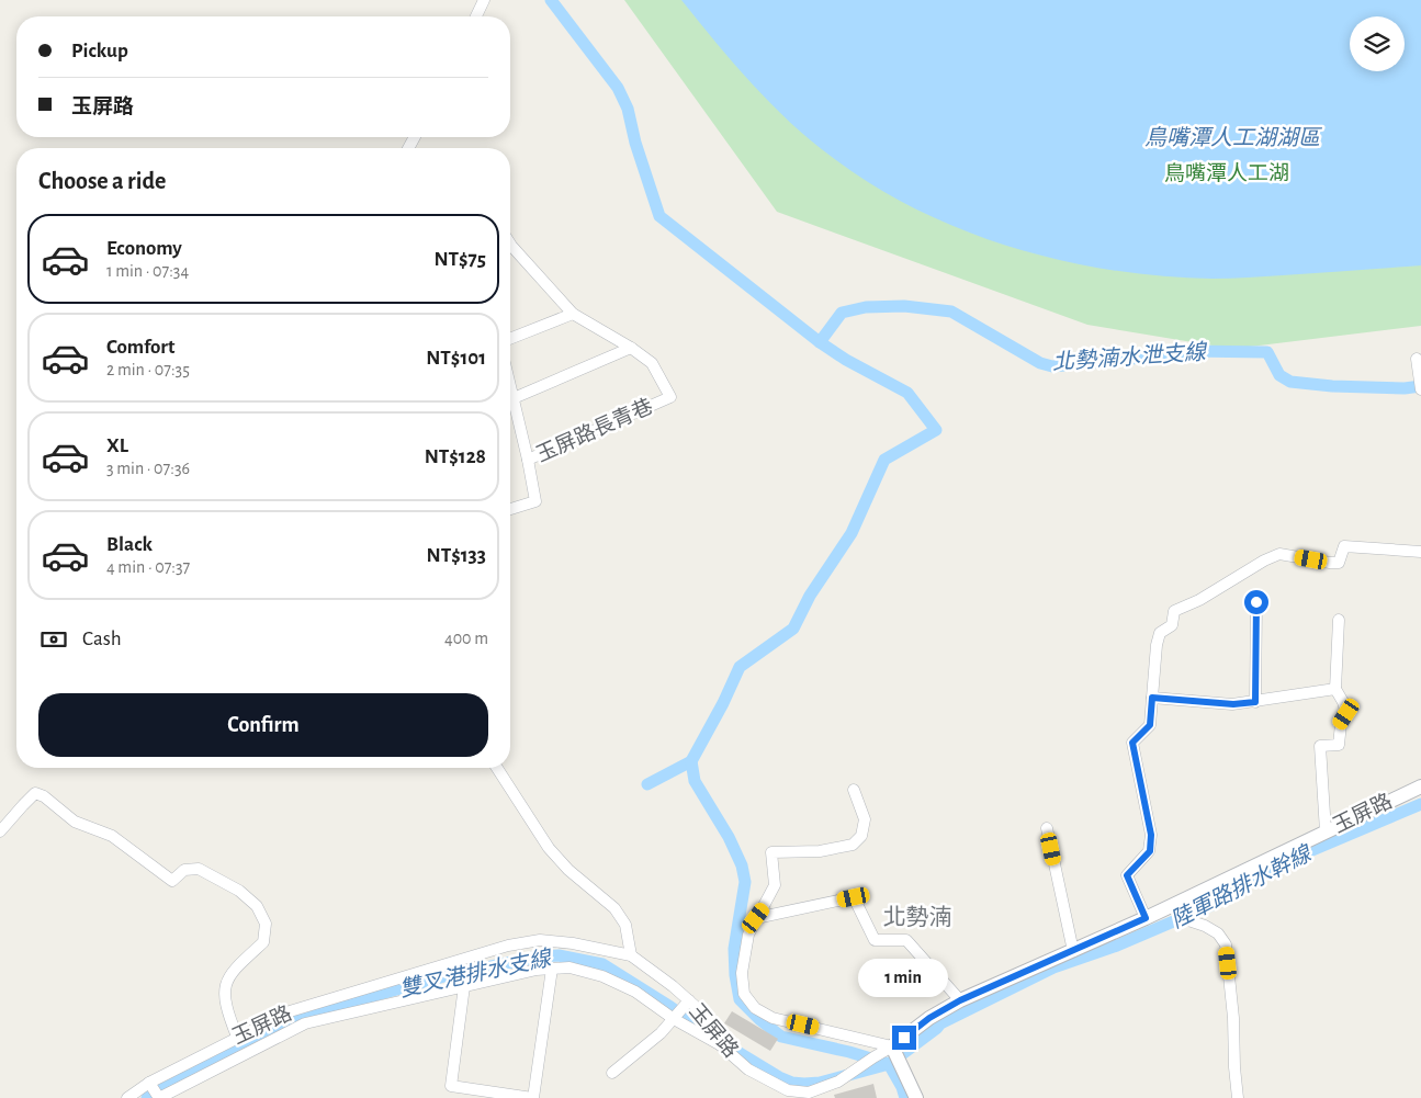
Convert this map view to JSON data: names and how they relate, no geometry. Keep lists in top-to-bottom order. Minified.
{"streets":{"street":["玉屏路長青巷","玉屏路"]},"districts":["北勢湳"],"water":["鳥嘴潭人工湖湖區","北勢湳水泄支線","陸軍路排水幹線","雙叉港排水支線"],"parks":["鳥嘴潭人工湖"],"page":{"banner":["Pickup","玉屏路"],"heading":"Choose a ride","list":[{"name":"Economy","note":"1 min · 07:34","value":"NT$75"},{"name":"Comfort","note":"2 min · 07:35","value":"NT$101"},{"name":"XL","note":"3 min · 07:36","value":"NT$128"},{"name":"Black","note":"4 min · 07:37","value":"NT$133"}],"pay":["Cash","400 m"],"buttons":"Confirm","bubble":"1 min"}}
